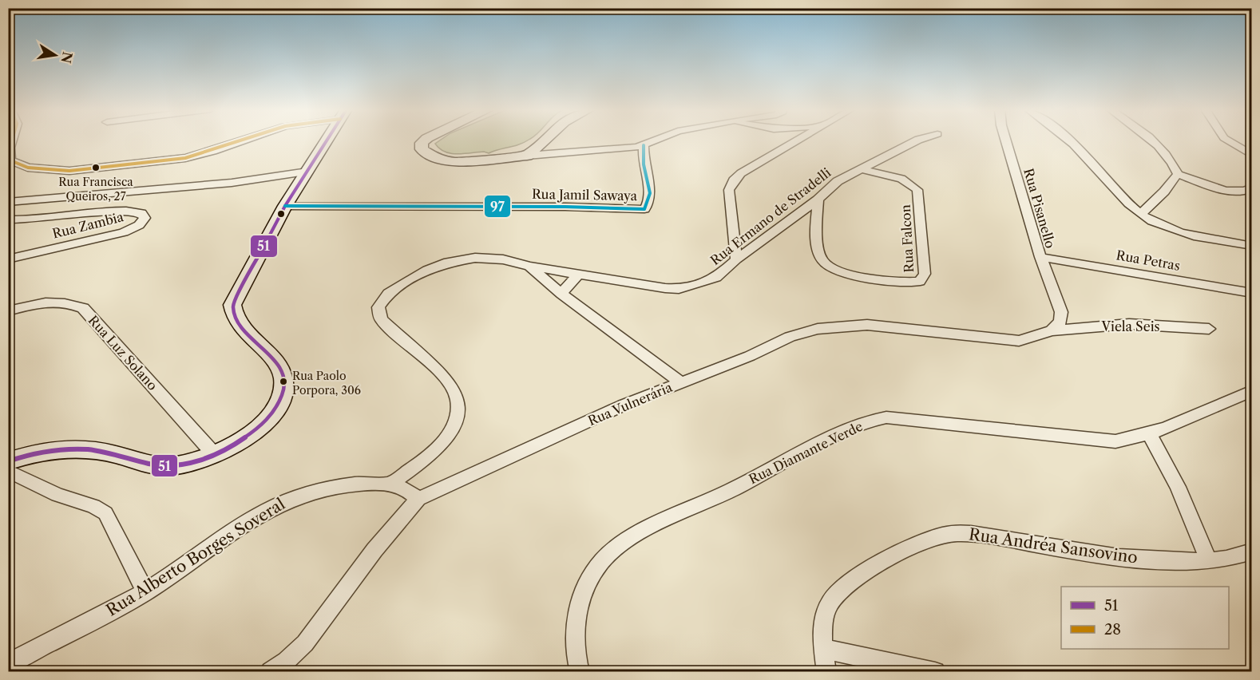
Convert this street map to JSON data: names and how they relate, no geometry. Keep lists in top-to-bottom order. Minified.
{"streets":{"street":["Rua Jamil Sawaya","Rua Pisanello","Rua Ermano de Stradelli","Rua Zambia","Rua Falcon","Rua Petras","Viela Seis","Rua Luz Solano","Rua Vulnerária","Rua Diamante Verde","Rua Andréa Sansovino","Rua Alberto Borges Soveral"]},"crossings":[["Rua Pisanello","Rua Petras"],["Rua Pisanello","Viela Seis"],["Rua Pisanello","Rua Vulnerária"],["Rua Ermano de Stradelli","Rua Falcon"],["Rua Ermano de Stradelli","Rua Alberto Borges Soveral"],["Viela Seis","Rua Vulnerária"]],"places":["Rua Francisca Queiros, 27","Rua Paolo Porpora, 306"],"lines":["transit line 51","transit line 28","transit line 97"],"legend":["51","28"],"north":"right"}
